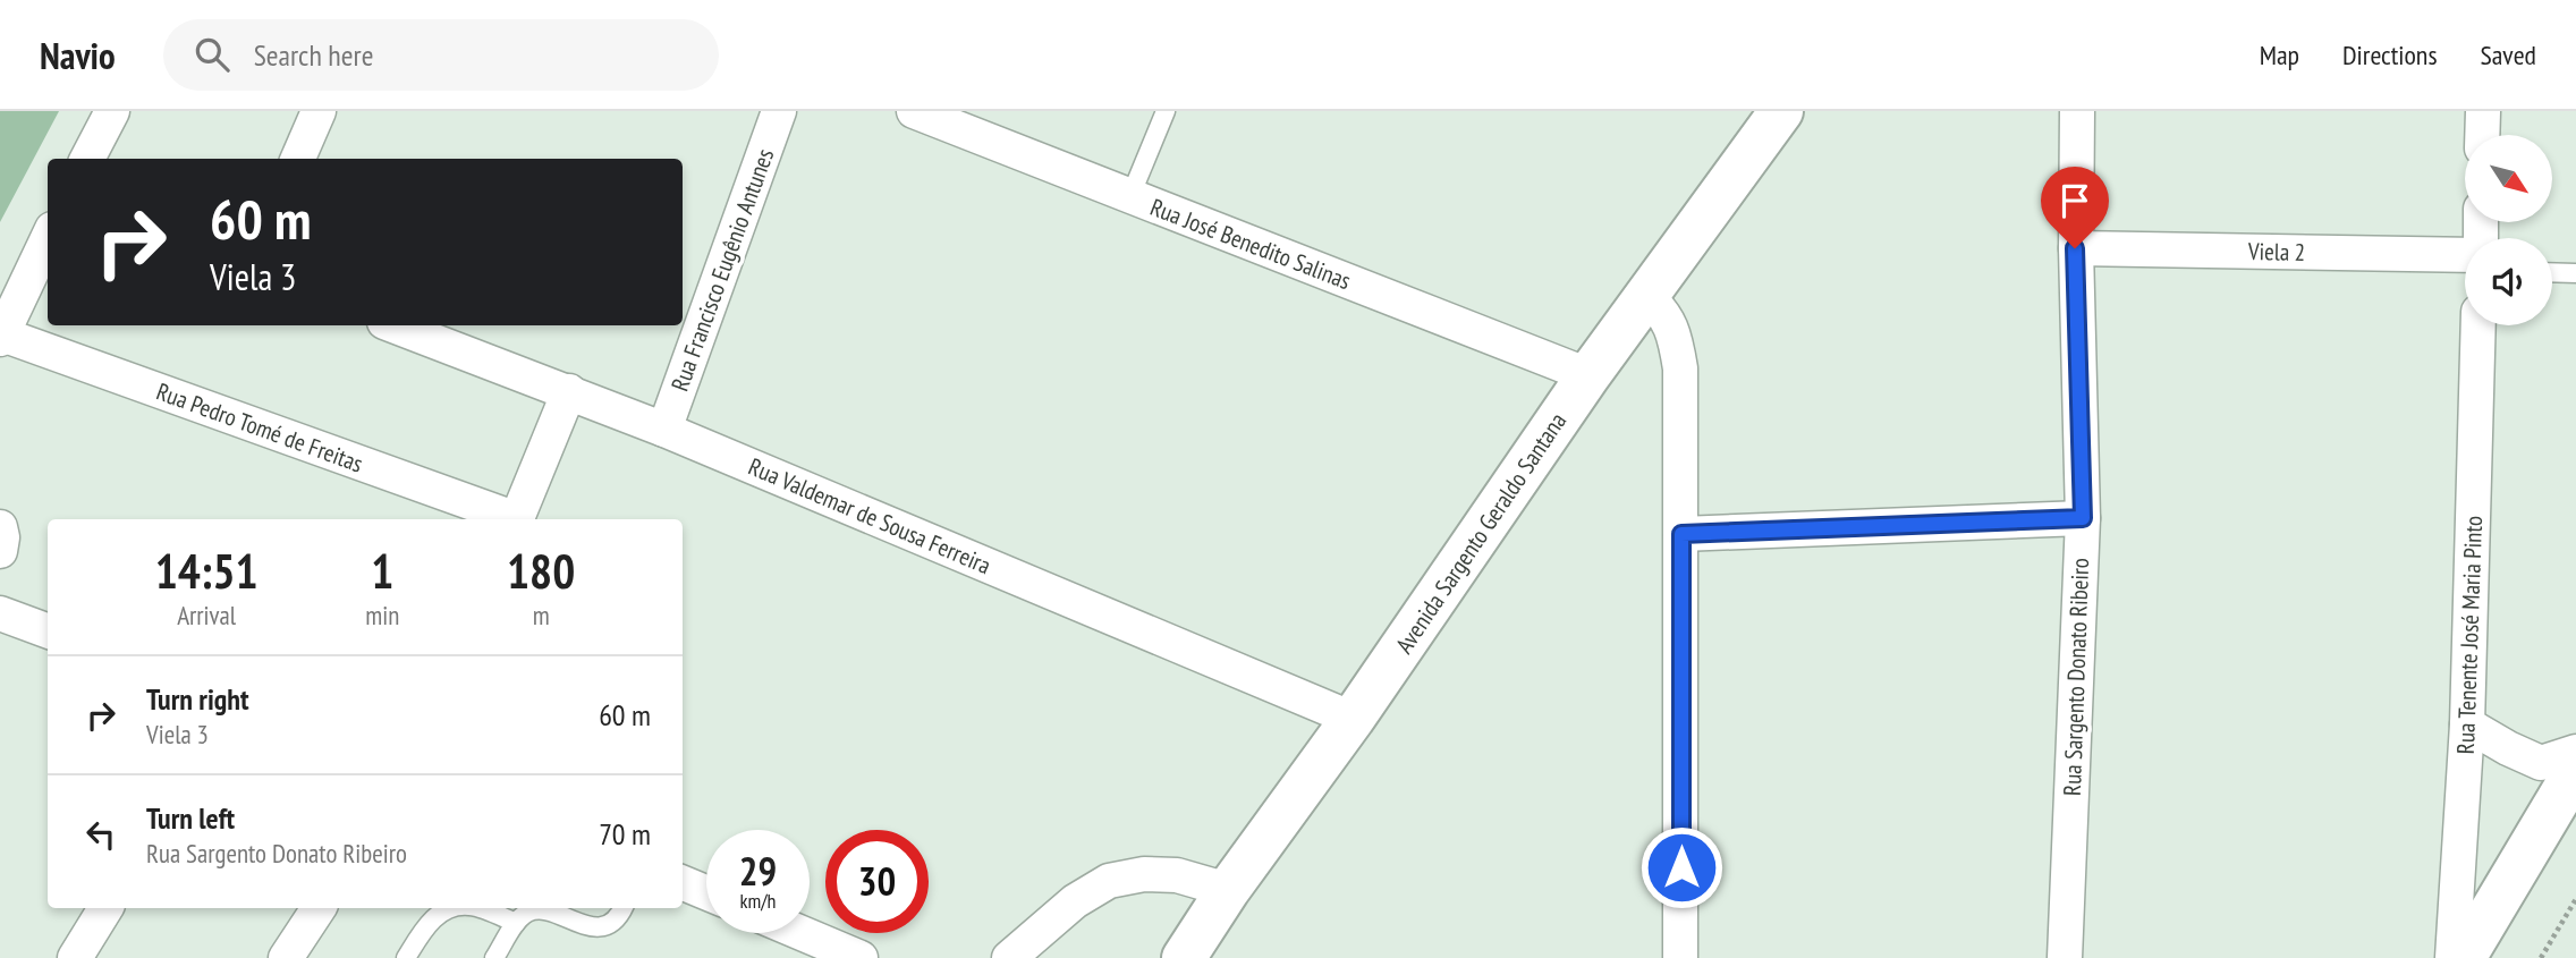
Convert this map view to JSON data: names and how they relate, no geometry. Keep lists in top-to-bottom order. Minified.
{"streets":{"street":["Rua José Benedito Salinas","Viela 2","Rua Francisco Eugênio Antunes","Rua Pedro Tomé de Freitas","Rua Valdemar de Sousa Ferreira","Avenida Sargento Geraldo Santana","Rua Tenente José Maria Pinto","Rua Sargento Donato Ribeiro"]},"crossings":[["Rua José Benedito Salinas","Avenida Sargento Geraldo Santana"],["Viela 2","Rua Sargento Donato Ribeiro"],["Rua Francisco Eugênio Antunes","Rua Valdemar de Sousa Ferreira"],["Rua Valdemar de Sousa Ferreira","Avenida Sargento Geraldo Santana"]],"north":"bottom right","page":{"header":"Navio","search":"Search here","nav":["Map","Directions","Saved"],"turn":["60 m","Viela 3"],"eta":["14:51","Arrival","1","min","180","m"],"list":[{"name":"Turn right","note":"Viela 3","value":"60 m"},{"name":"Turn left","note":"Rua Sargento Donato Ribeiro","value":"70 m"}],"speed":"29 km/h","limit":"30"}}
